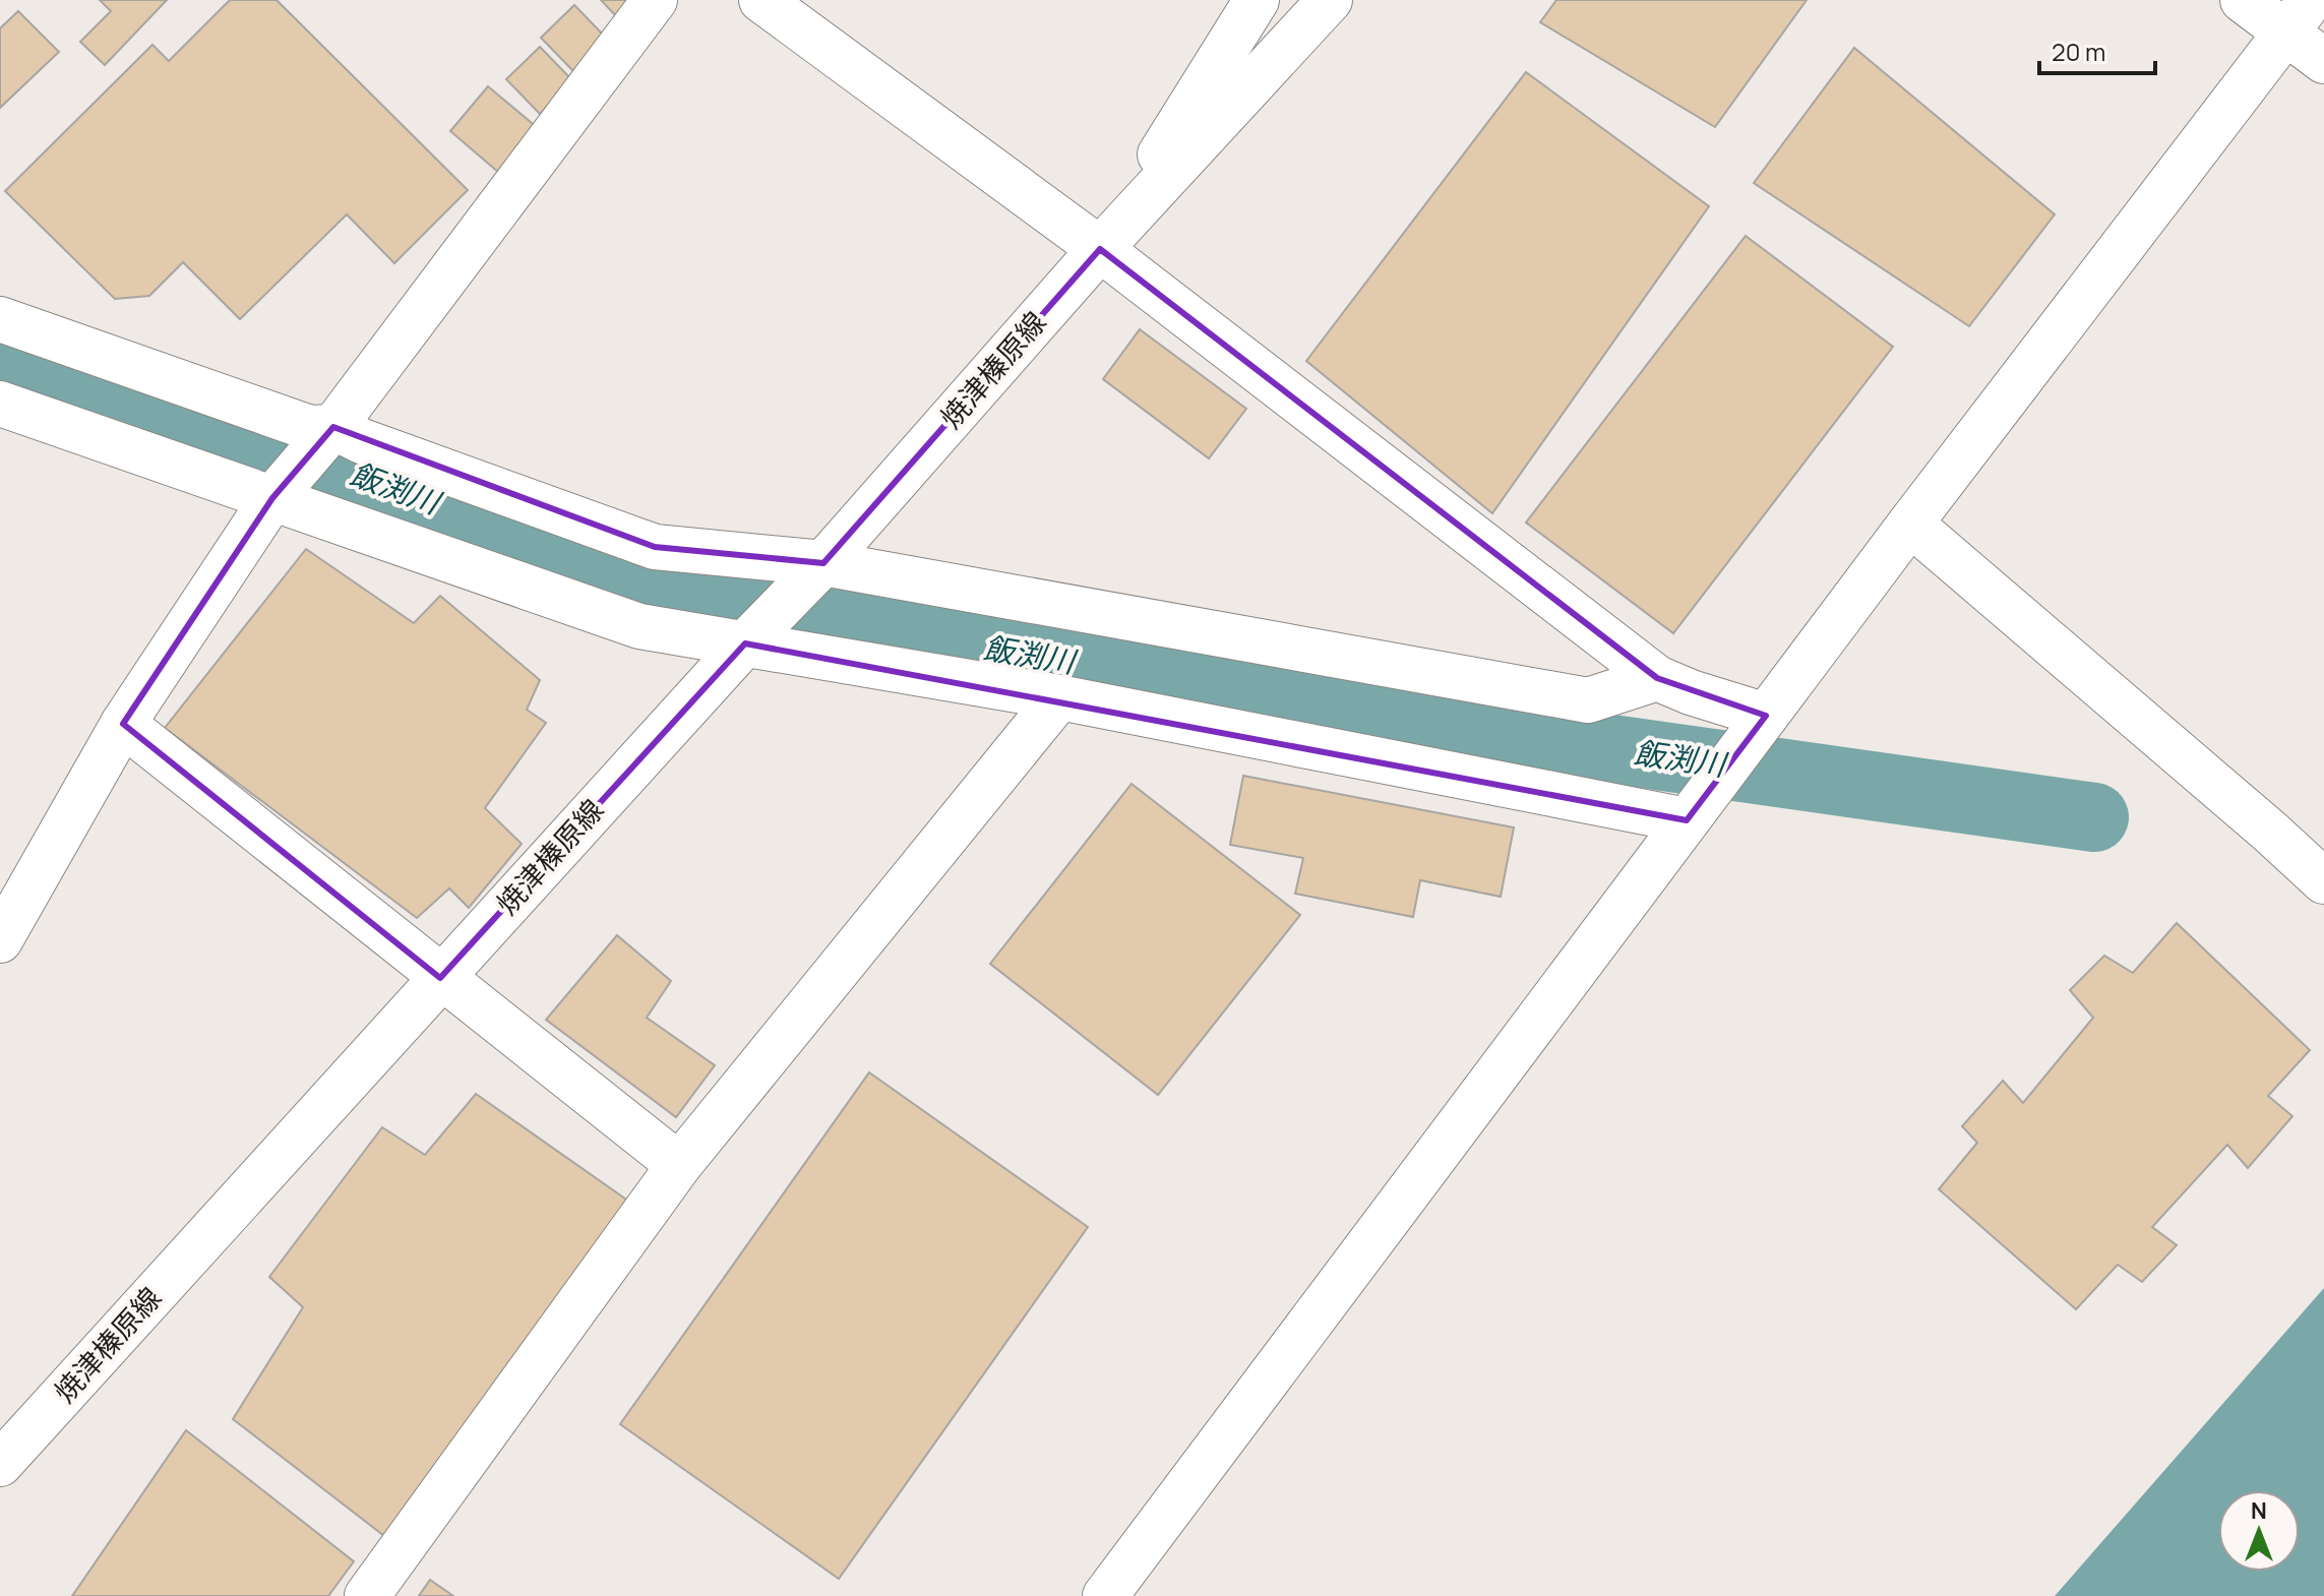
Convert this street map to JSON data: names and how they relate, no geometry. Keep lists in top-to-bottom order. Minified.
{"streets":{"street":["焼津榛原線"]},"water":["飯渕川"],"scale_bar":"20 m","north":"top"}
